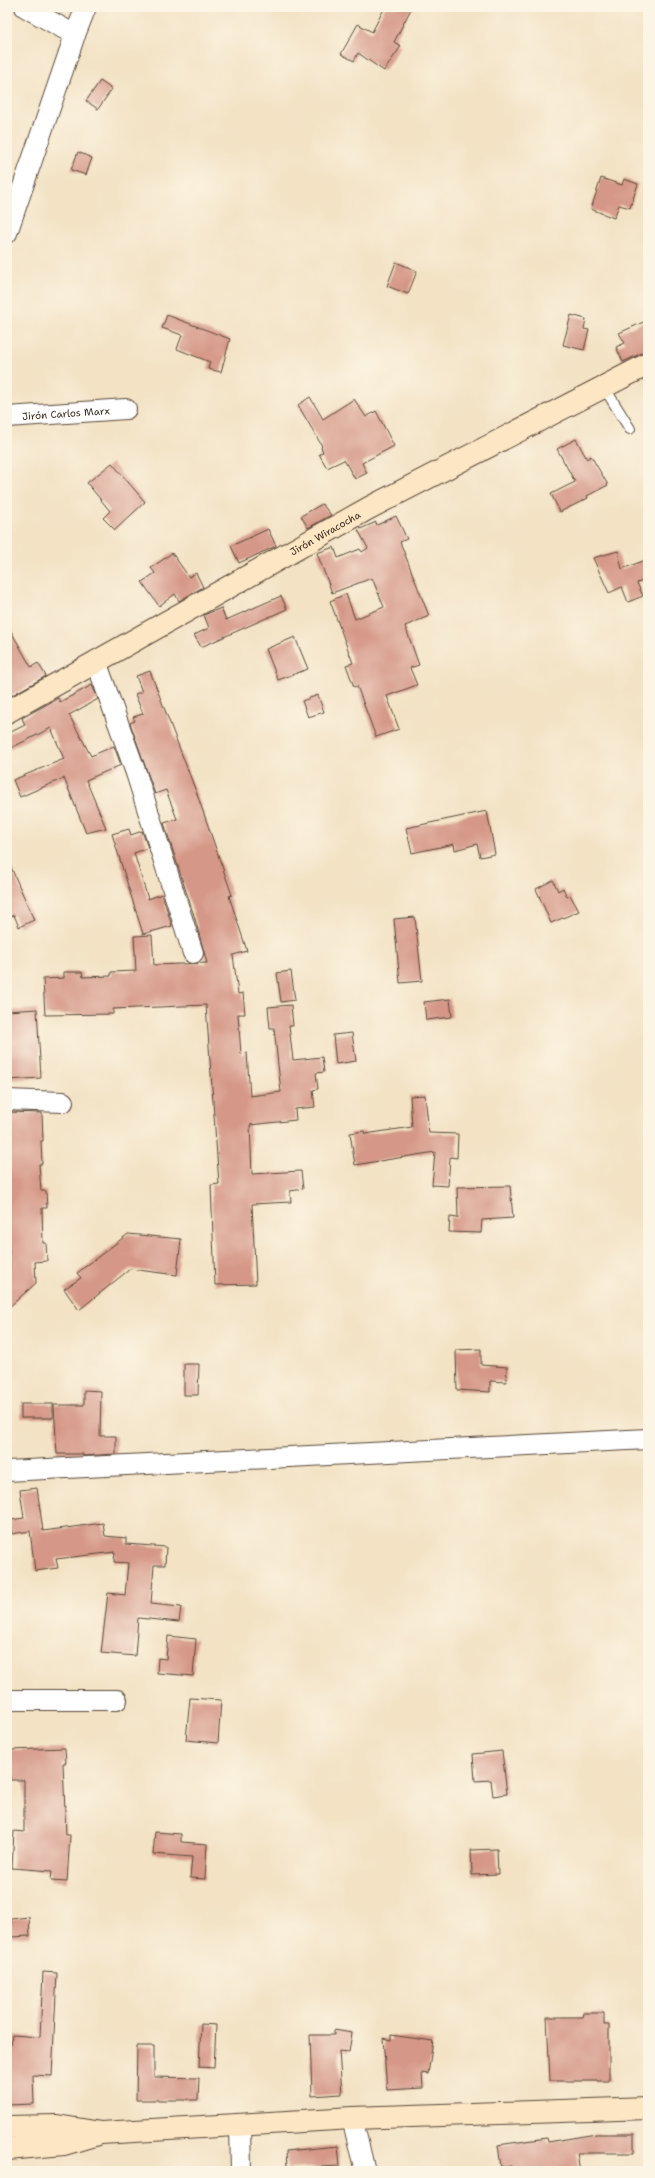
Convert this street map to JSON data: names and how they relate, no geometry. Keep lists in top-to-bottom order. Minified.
{"streets":{"street":["Jirón Carlos Marx","Jirón Wiracocha"]}}
